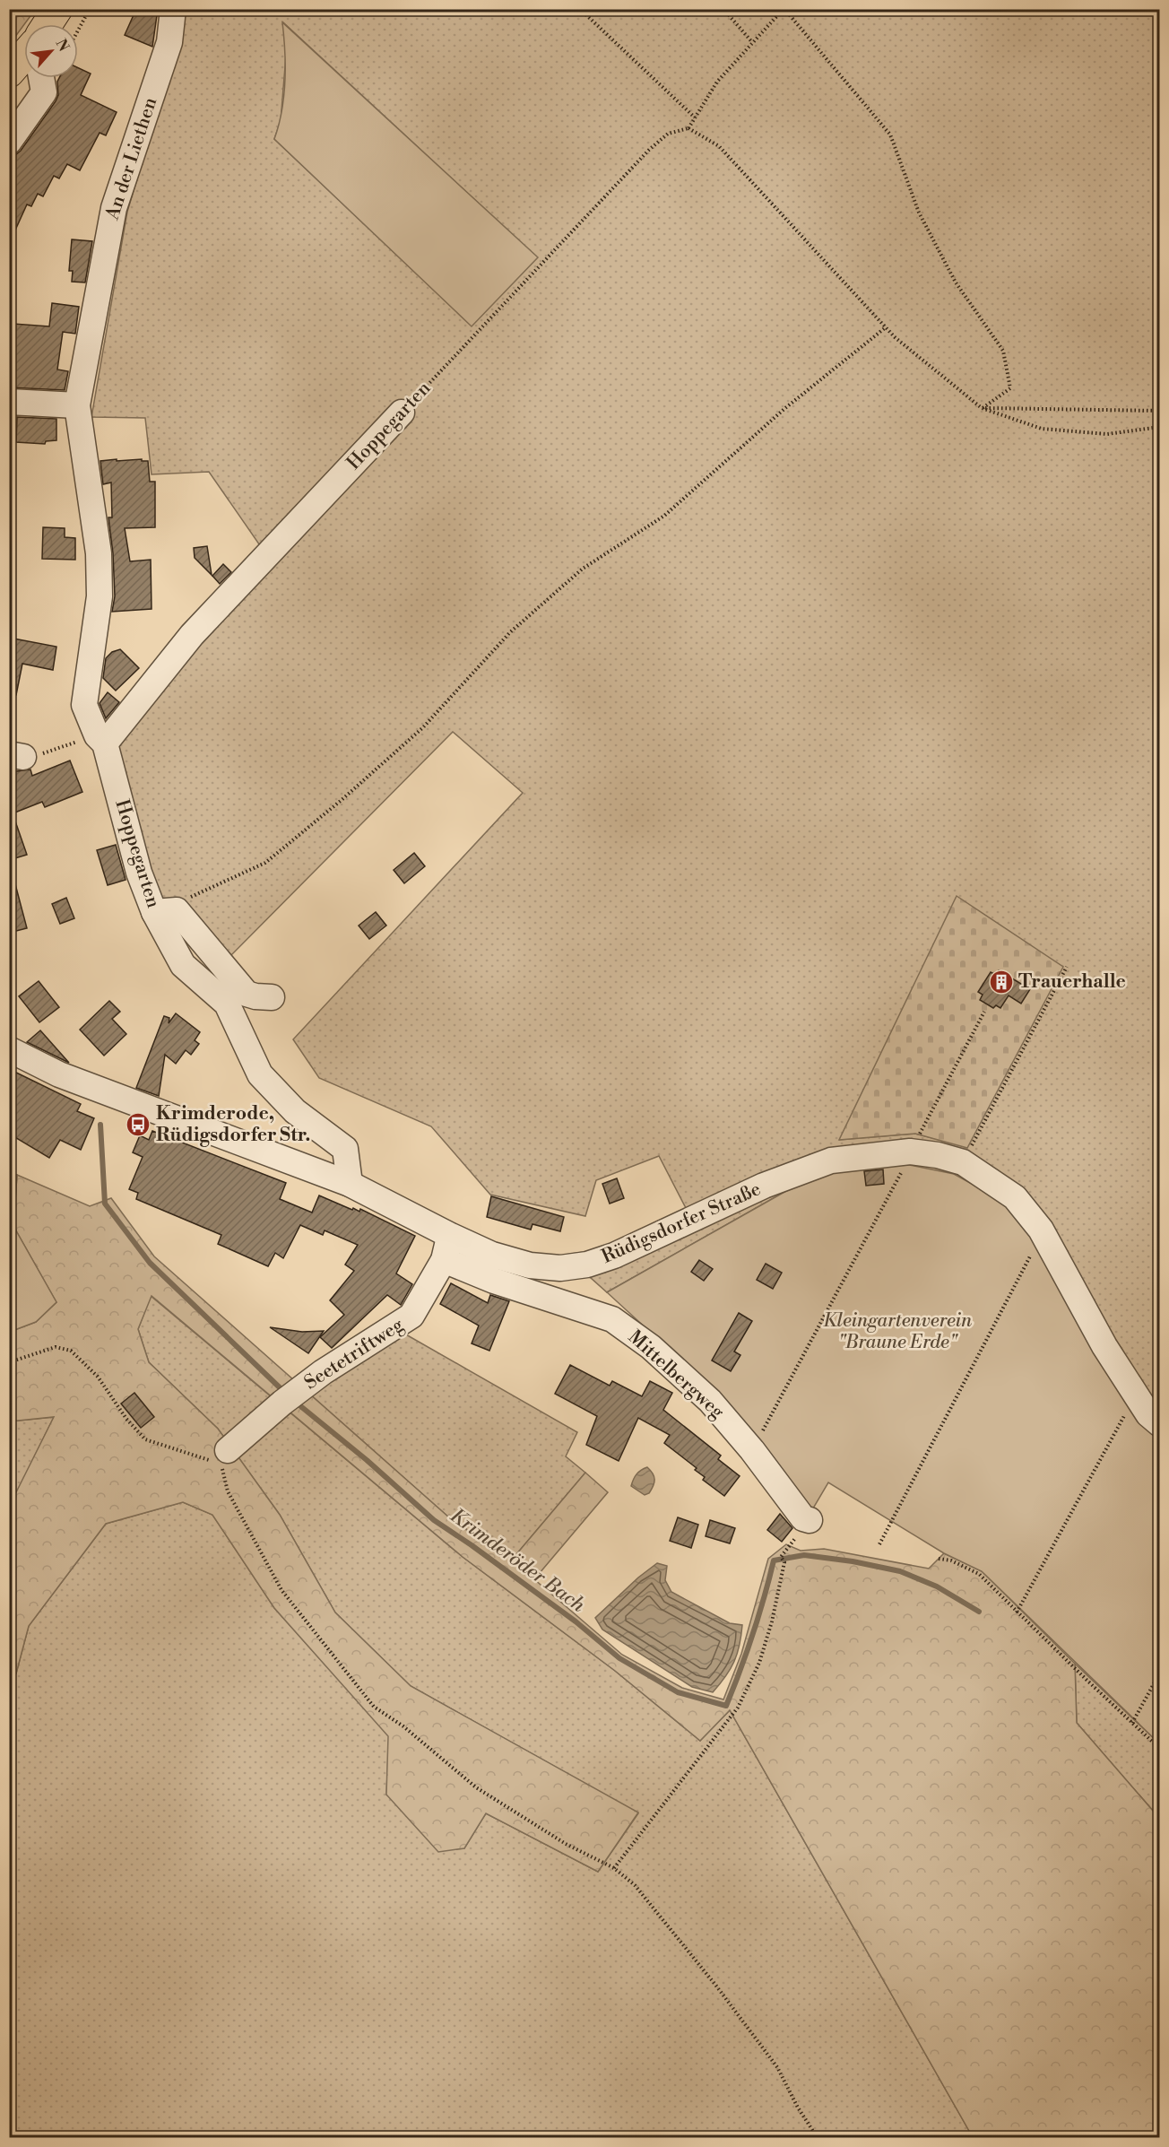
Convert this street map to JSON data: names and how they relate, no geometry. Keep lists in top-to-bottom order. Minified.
{"streets":{"street":["An der Liethen","Hoppegarten","Rüdigsdorfer Straße","Seetetriftweg","Mittelbergweg"]},"crossings":[["An der Liethen","Hoppegarten"],["Hoppegarten","Rüdigsdorfer Straße"],["Rüdigsdorfer Straße","Seetetriftweg"],["Seetetriftweg","Mittelbergweg"]],"water":["Krimderöder Bach"],"parks":["Kleingartenverein \"Braune Erde\""],"places":{"building":["Trauerhalle"],"bus stop":["Krimderode, Rüdigsdorfer Str."]},"north":"top right"}
